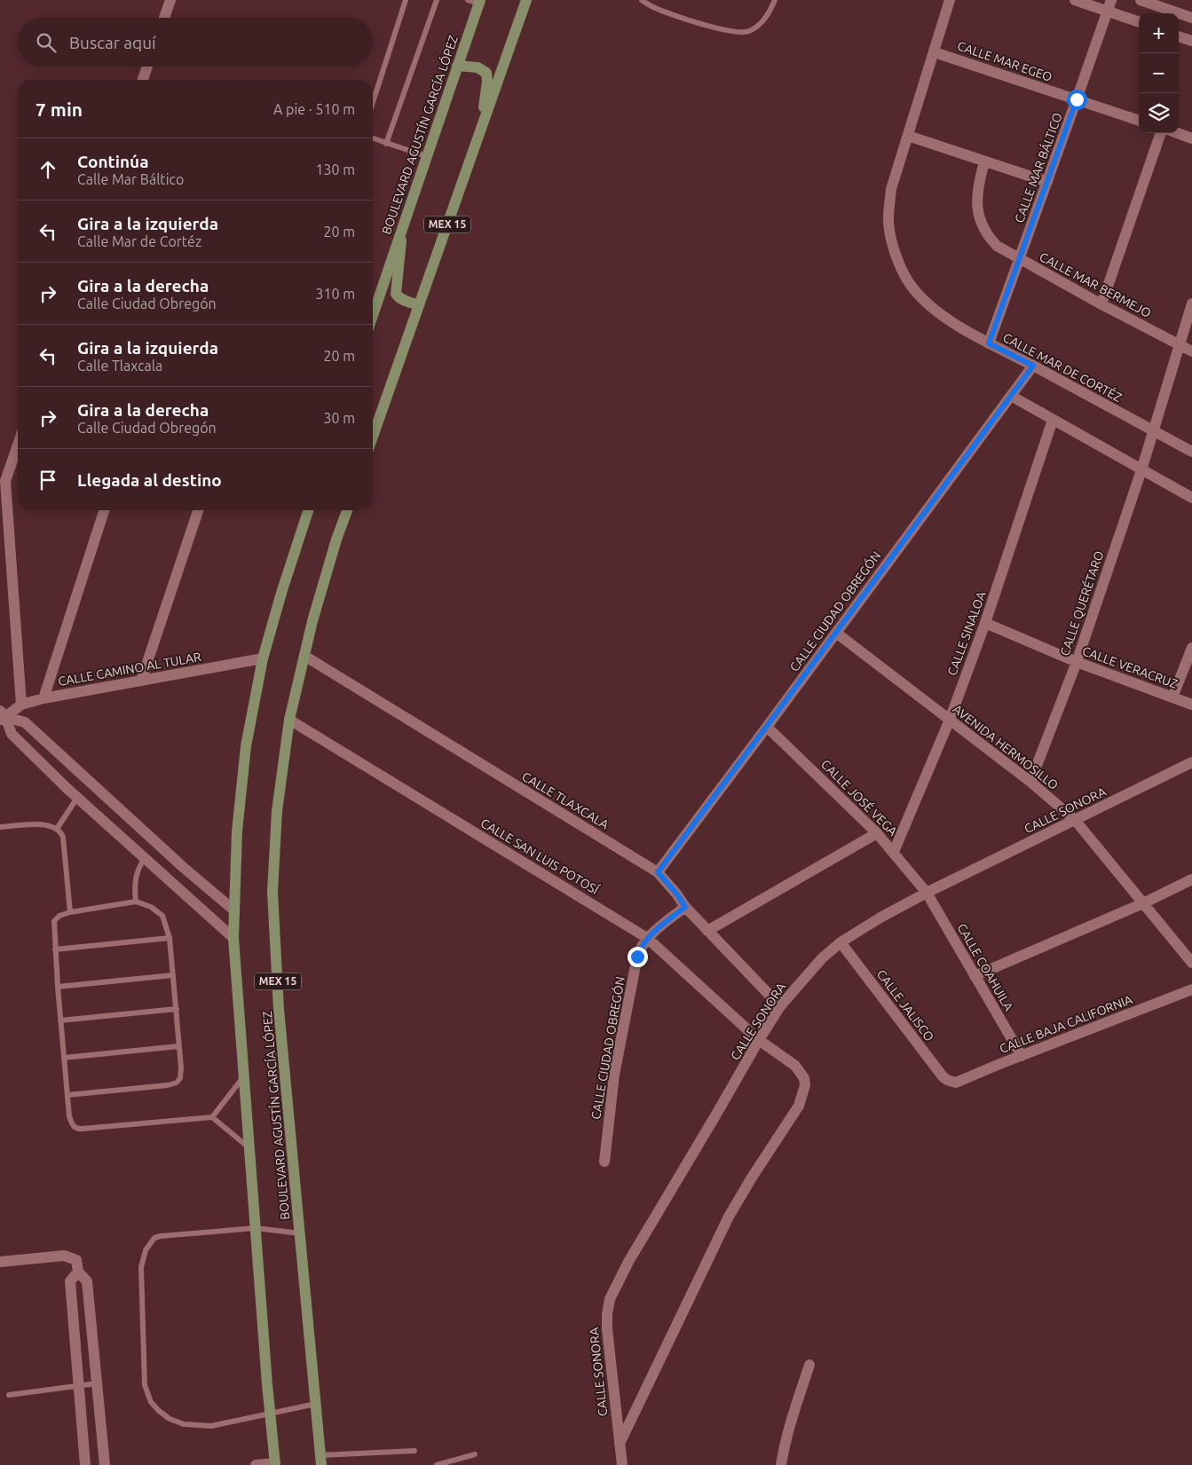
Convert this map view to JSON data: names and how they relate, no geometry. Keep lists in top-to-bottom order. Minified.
{"streets":{"main road":["BOULEVARD AGUSTÍN GARCÍA LÓPEZ","MEX 15"],"street":["CALLE MAR EGEO","CALLE MAR BÁLTICO","CALLE MAR BERMEJO","CALLE MAR DE CORTÉZ","CALLE QUERÉTARO","CALLE CIUDAD OBREGÓN","CALLE SINALOA","CALLE VERACRUZ","CALLE CAMINO AL TULAR","AVENIDA HERMOSILLO","CALLE JOSÉ VEGA","CALLE TLAXCALA","CALLE SONORA","CALLE SAN LUIS POTOSÍ","CALLE COAHUILA","CALLE JALISCO","CALLE BAJA CALIFORNIA"]},"crossings":[["CALLE MAR EGEO","CALLE MAR BÁLTICO"],["CALLE MAR EGEO","CALLE MAR DE CORTÉZ"],["BOULEVARD AGUSTÍN GARCÍA LÓPEZ","CALLE TLAXCALA"],["BOULEVARD AGUSTÍN GARCÍA LÓPEZ","CALLE SAN LUIS POTOSÍ"],["CALLE MAR BÁLTICO","CALLE MAR BERMEJO"],["CALLE MAR BÁLTICO","CALLE MAR DE CORTÉZ"],["MEX 15","CALLE CAMINO AL TULAR"],["CALLE MAR BERMEJO","CALLE QUERÉTARO"],["CALLE MAR DE CORTÉZ","CALLE QUERÉTARO"],["CALLE MAR DE CORTÉZ","CALLE CIUDAD OBREGÓN"],["CALLE QUERÉTARO","CALLE VERACRUZ"],["CALLE QUERÉTARO","AVENIDA HERMOSILLO"],["CALLE CIUDAD OBREGÓN","AVENIDA HERMOSILLO"],["CALLE CIUDAD OBREGÓN","CALLE JOSÉ VEGA"],["CALLE CIUDAD OBREGÓN","CALLE TLAXCALA"],["CALLE CIUDAD OBREGÓN","CALLE SAN LUIS POTOSÍ"],["CALLE SINALOA","CALLE VERACRUZ"],["CALLE SINALOA","AVENIDA HERMOSILLO"],["CALLE SINALOA","CALLE JOSÉ VEGA"],["AVENIDA HERMOSILLO","CALLE SONORA"],["CALLE JOSÉ VEGA","CALLE SONORA"],["CALLE JOSÉ VEGA","CALLE COAHUILA"],["CALLE TLAXCALA","CALLE SONORA"],["CALLE SONORA","CALLE SAN LUIS POTOSÍ"],["CALLE SONORA","CALLE COAHUILA"],["CALLE SONORA","CALLE JALISCO"],["CALLE COAHUILA","CALLE BAJA CALIFORNIA"],["CALLE JALISCO","CALLE BAJA CALIFORNIA"]],"page":{"map_buttons":["+","−"],"search":"Buscar aquí","heading":["7 min","A pie · 510 m"],"list":[["Continúa","Calle Mar Báltico","130 m"],["Gira a la izquierda","Calle Mar de Cortéz","20 m"],["Gira a la derecha","Calle Ciudad Obregón","310 m"],["Gira a la izquierda","Calle Tlaxcala","20 m"],["Gira a la derecha","Calle Ciudad Obregón","30 m"],"Llegada al destino"]}}
